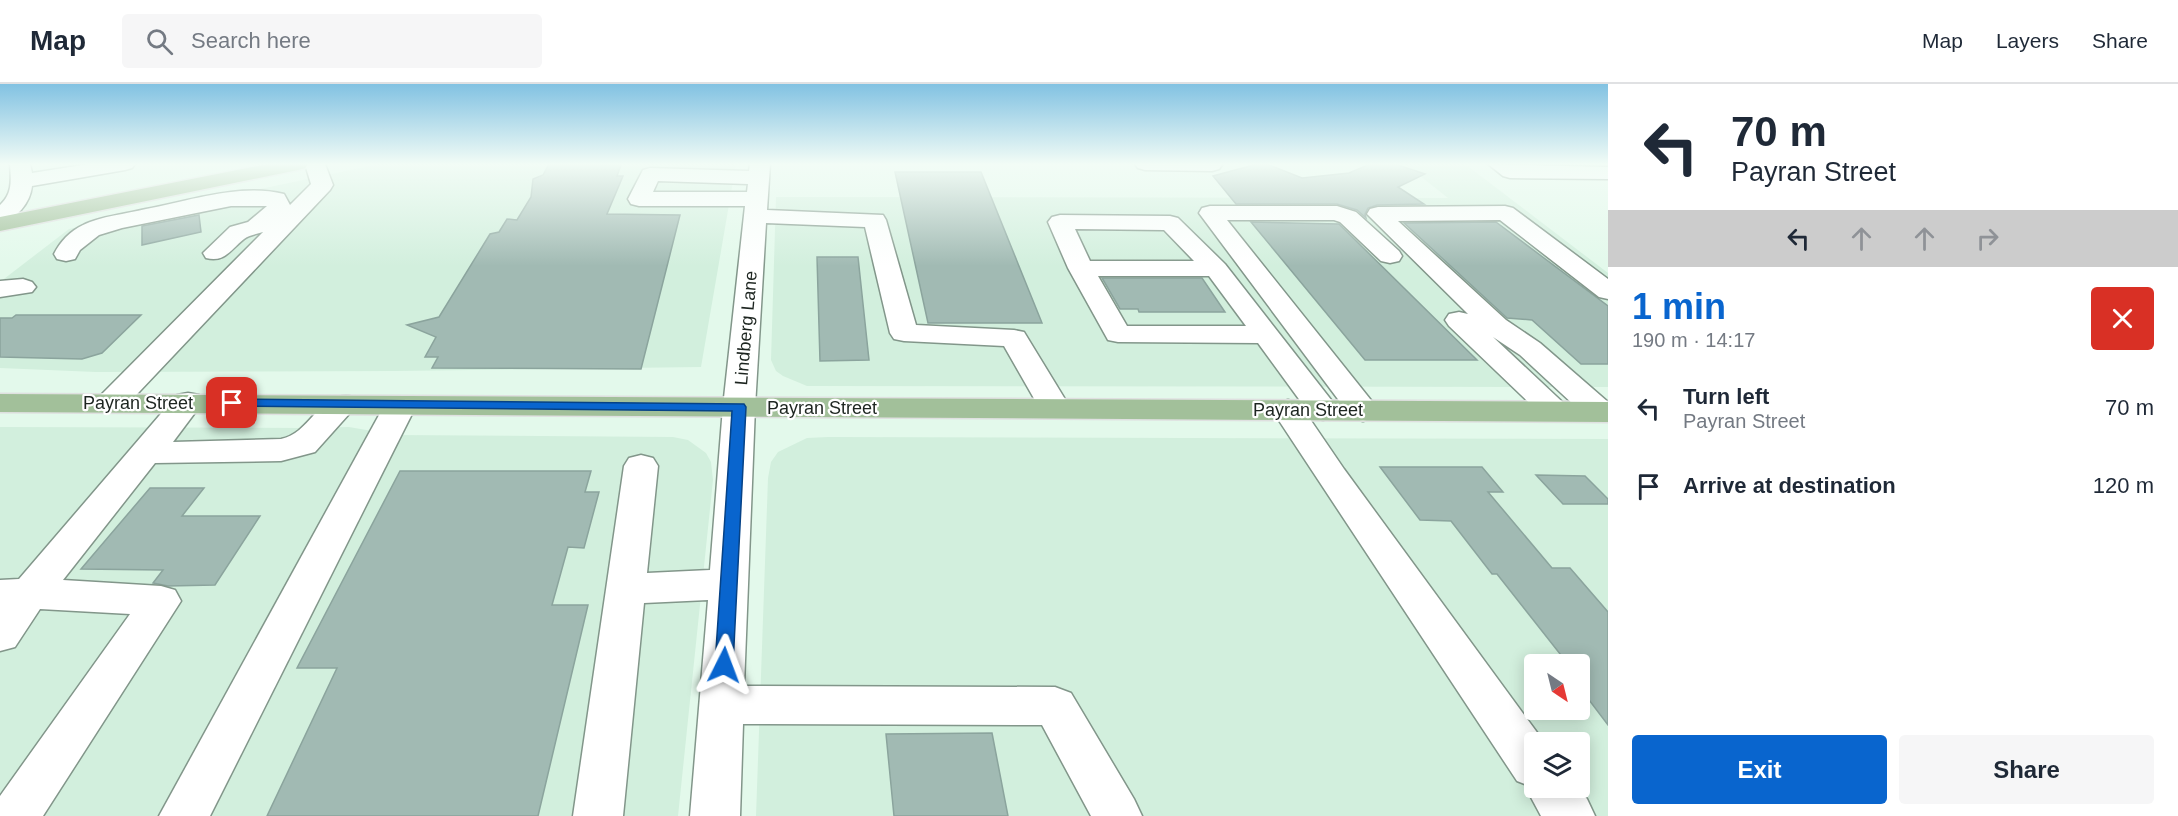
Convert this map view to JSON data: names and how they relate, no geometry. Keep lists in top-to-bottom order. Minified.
{"streets":{"main road":["Payran Street"],"street":["Lindberg Lane"]},"crossings":[["Lindberg Lane","Payran Street"]],"north":"bottom right","page":{"header":"Map","search":"Search here","nav":["Map","Layers","Share"],"turn":["70 m","Payran Street"],"heading":["1 min","190 m · 14:17"],"list":[{"name":"Turn left","note":"Payran Street","value":"70 m"},{"name":"Arrive at destination","value":"120 m"}],"buttons":["Exit","Share"]}}
